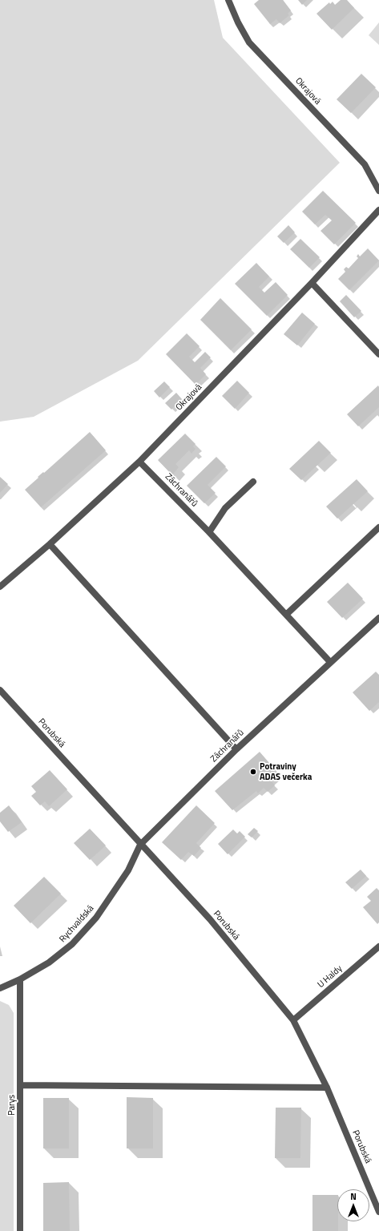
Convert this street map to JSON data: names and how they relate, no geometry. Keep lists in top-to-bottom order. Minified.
{"streets":{"street":["Okrajová","Záchranářů","Porubská","Rychvaldská","U Haldy","Parys"]},"crossings":[["Okrajová","Záchranářů"],["Záchranářů","Porubská"],["Záchranářů","Rychvaldská"],["Porubská","Rychvaldská"],["Porubská","U Haldy"],["Rychvaldská","Parys"]],"places":["Potraviny ADAS večerka"],"north":"top"}
